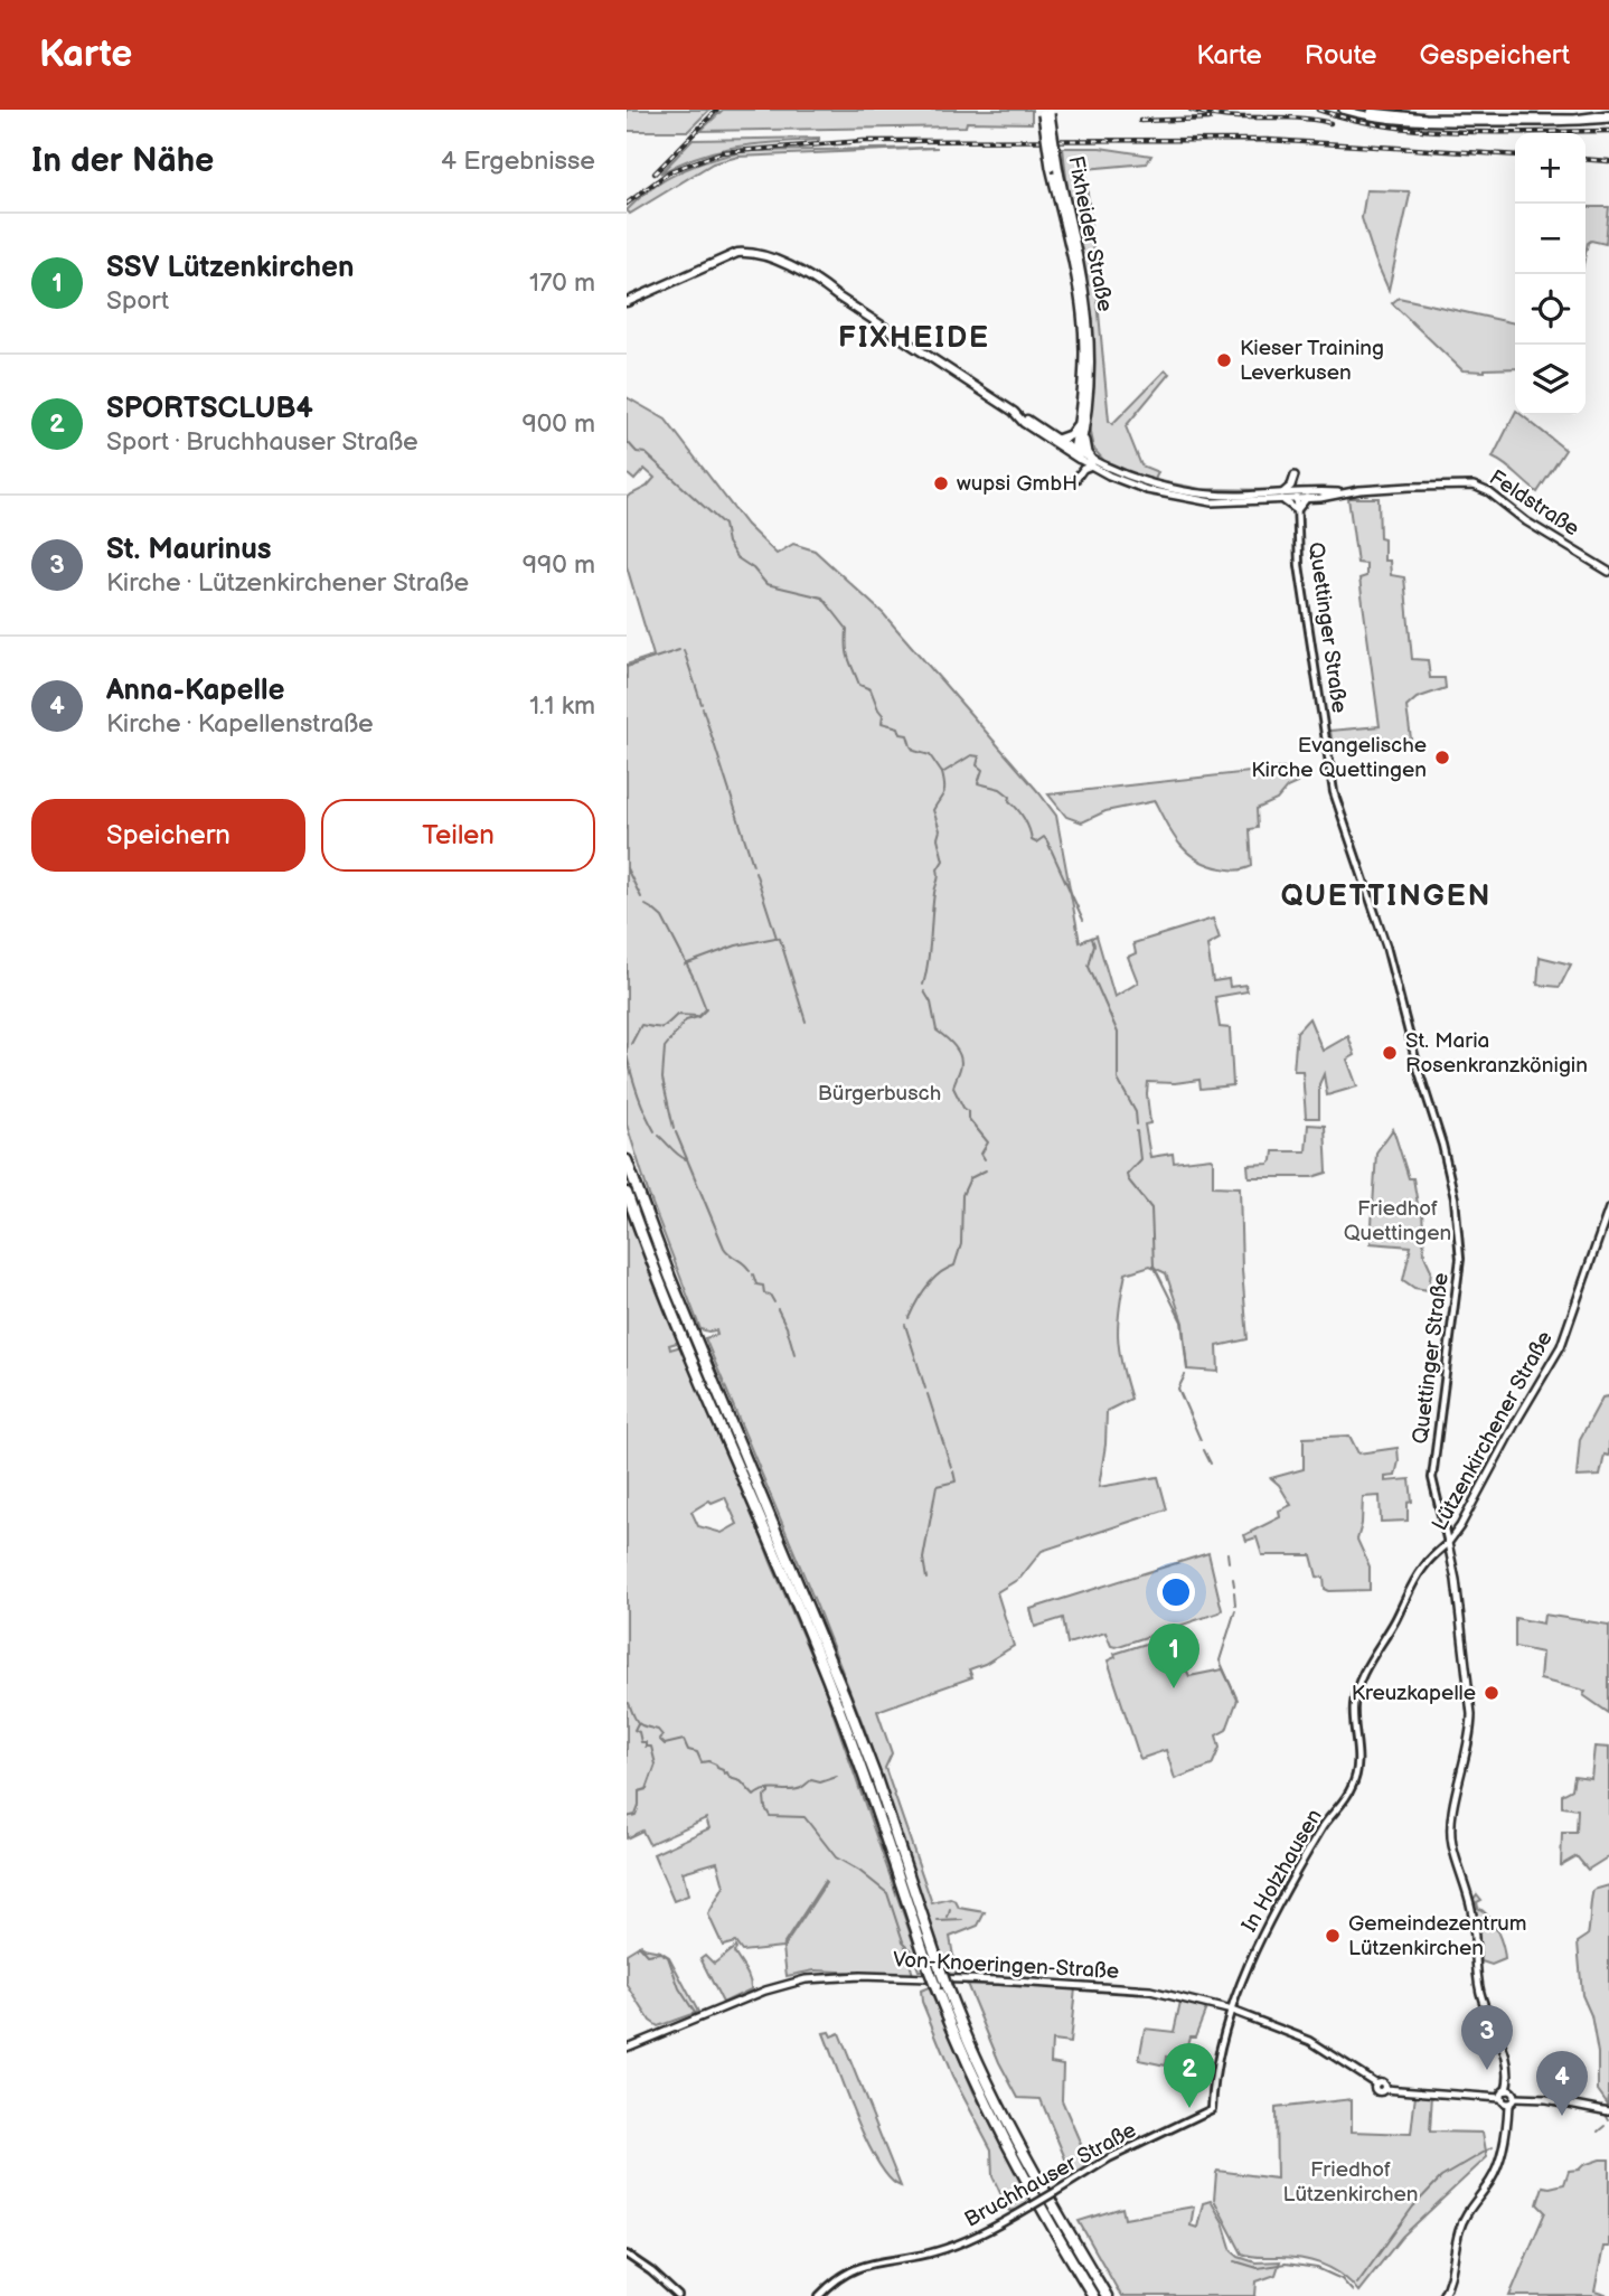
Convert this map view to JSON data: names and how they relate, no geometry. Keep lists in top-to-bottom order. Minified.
{"streets":{"highway":["Fixheider Straße"],"main road":["Feldstraße","Lützenkirchener Straße","Von-Knoeringen-Straße"],"street":["Quettinger Straße","In Holzhausen","Bruchhauser Straße"]},"crossings":[["Feldstraße","Quettinger Straße"],["Quettinger Straße","Lützenkirchener Straße"],["Quettinger Straße","In Holzhausen"],["Lützenkirchener Straße","In Holzhausen"],["In Holzhausen","Von-Knoeringen-Straße"],["In Holzhausen","Bruchhauser Straße"]],"districts":["FIXHEIDE","QUETTINGEN"],"parks":["Bürgerbusch","Friedhof Quettingen","Friedhof Lützenkirchen"],"places":["Kieser Training Leverkusen","wupsi GmbH","Evangelische Kirche Quettingen","St. Maria Rosenkranzkönigin","Kreuzkapelle","Gemeindezentrum Lützenkirchen"],"page":{"header":"Karte","nav":["Karte","Route","Gespeichert"],"heading":["In der Nähe","4 Ergebnisse"],"map_buttons":["+","−"],"list":[{"mark":"1","name":"SSV Lützenkirchen","note":"Sport","value":"170 m"},{"mark":"2","name":"SPORTSCLUB4","note":"Sport · Bruchhauser Straße","value":"900 m"},{"mark":"3","name":"St. Maurinus","note":"Kirche · Lützenkirchener Straße","value":"990 m"},{"mark":"4","name":"Anna-Kapelle","note":"Kirche · Kapellenstraße","value":"1.1 km"}],"buttons":["Speichern","Teilen"],"pins":["1","3","2","4"]}}
